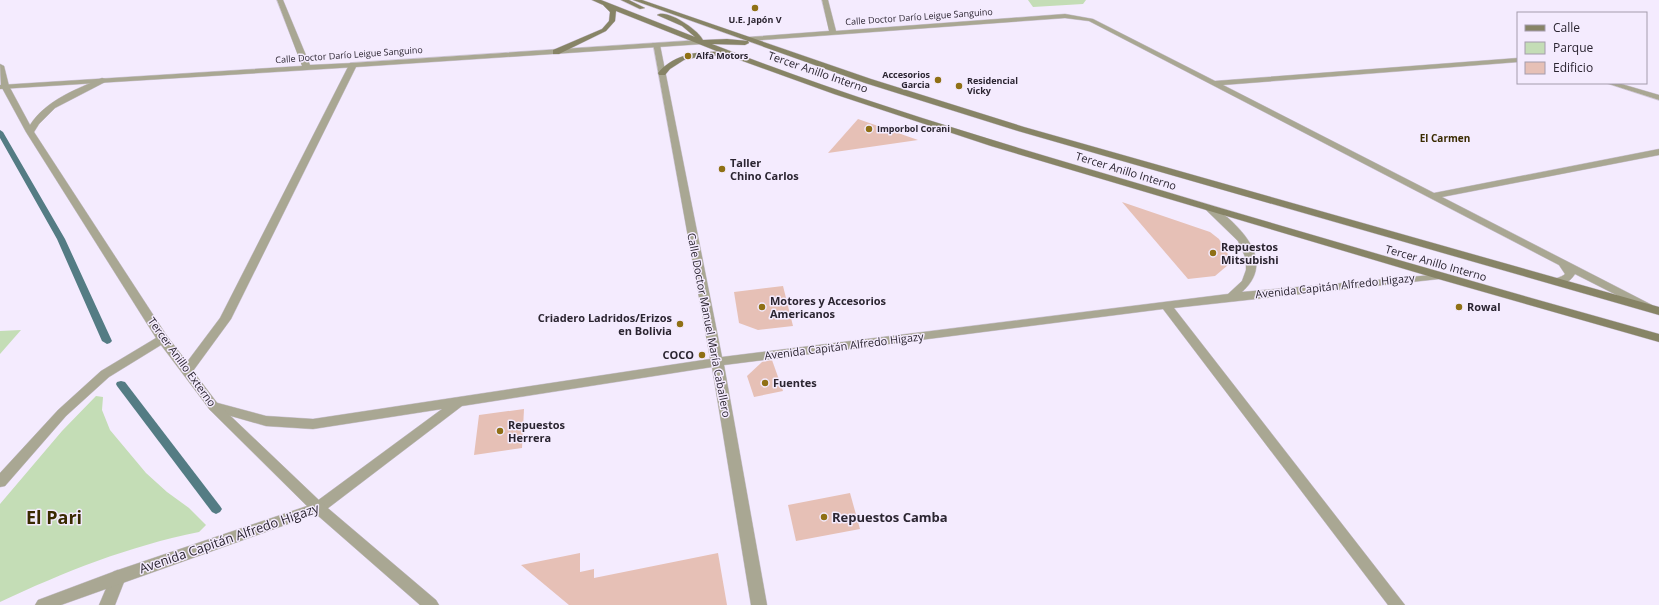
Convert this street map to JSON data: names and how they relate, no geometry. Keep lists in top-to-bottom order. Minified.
{"streets":{"main road":["Tercer Anillo Interno"],"street":["Calle Doctor Darío Leigue Sanguino","Avenida Capitán Alfredo Higazy","Calle Doctor Manuel María Caballero","Tercer Anillo Externo"]},"crossings":[["Calle Doctor Darío Leigue Sanguino","Tercer Anillo Interno"],["Calle Doctor Darío Leigue Sanguino","Calle Doctor Manuel María Caballero"],["Calle Doctor Darío Leigue Sanguino","Tercer Anillo Externo"],["Tercer Anillo Interno","Avenida Capitán Alfredo Higazy"],["Avenida Capitán Alfredo Higazy","Calle Doctor Manuel María Caballero"],["Avenida Capitán Alfredo Higazy","Tercer Anillo Externo"]],"districts":["El Carmen","El Pari"],"places":["U.E. Japón V","Alfa Motors","Accesorios Garcia","Residencial Vicky","Imporbol Corani","Taller Chino Carlos","Repuestos Mitsubishi","Motores y Accesorios Americanos","Rowal","Criadero Ladridos/Erizos en Bolivia","COCO","Fuentes","Repuestos Herrera","Repuestos Camba"],"legend":["Calle","Parque","Edificio"]}
